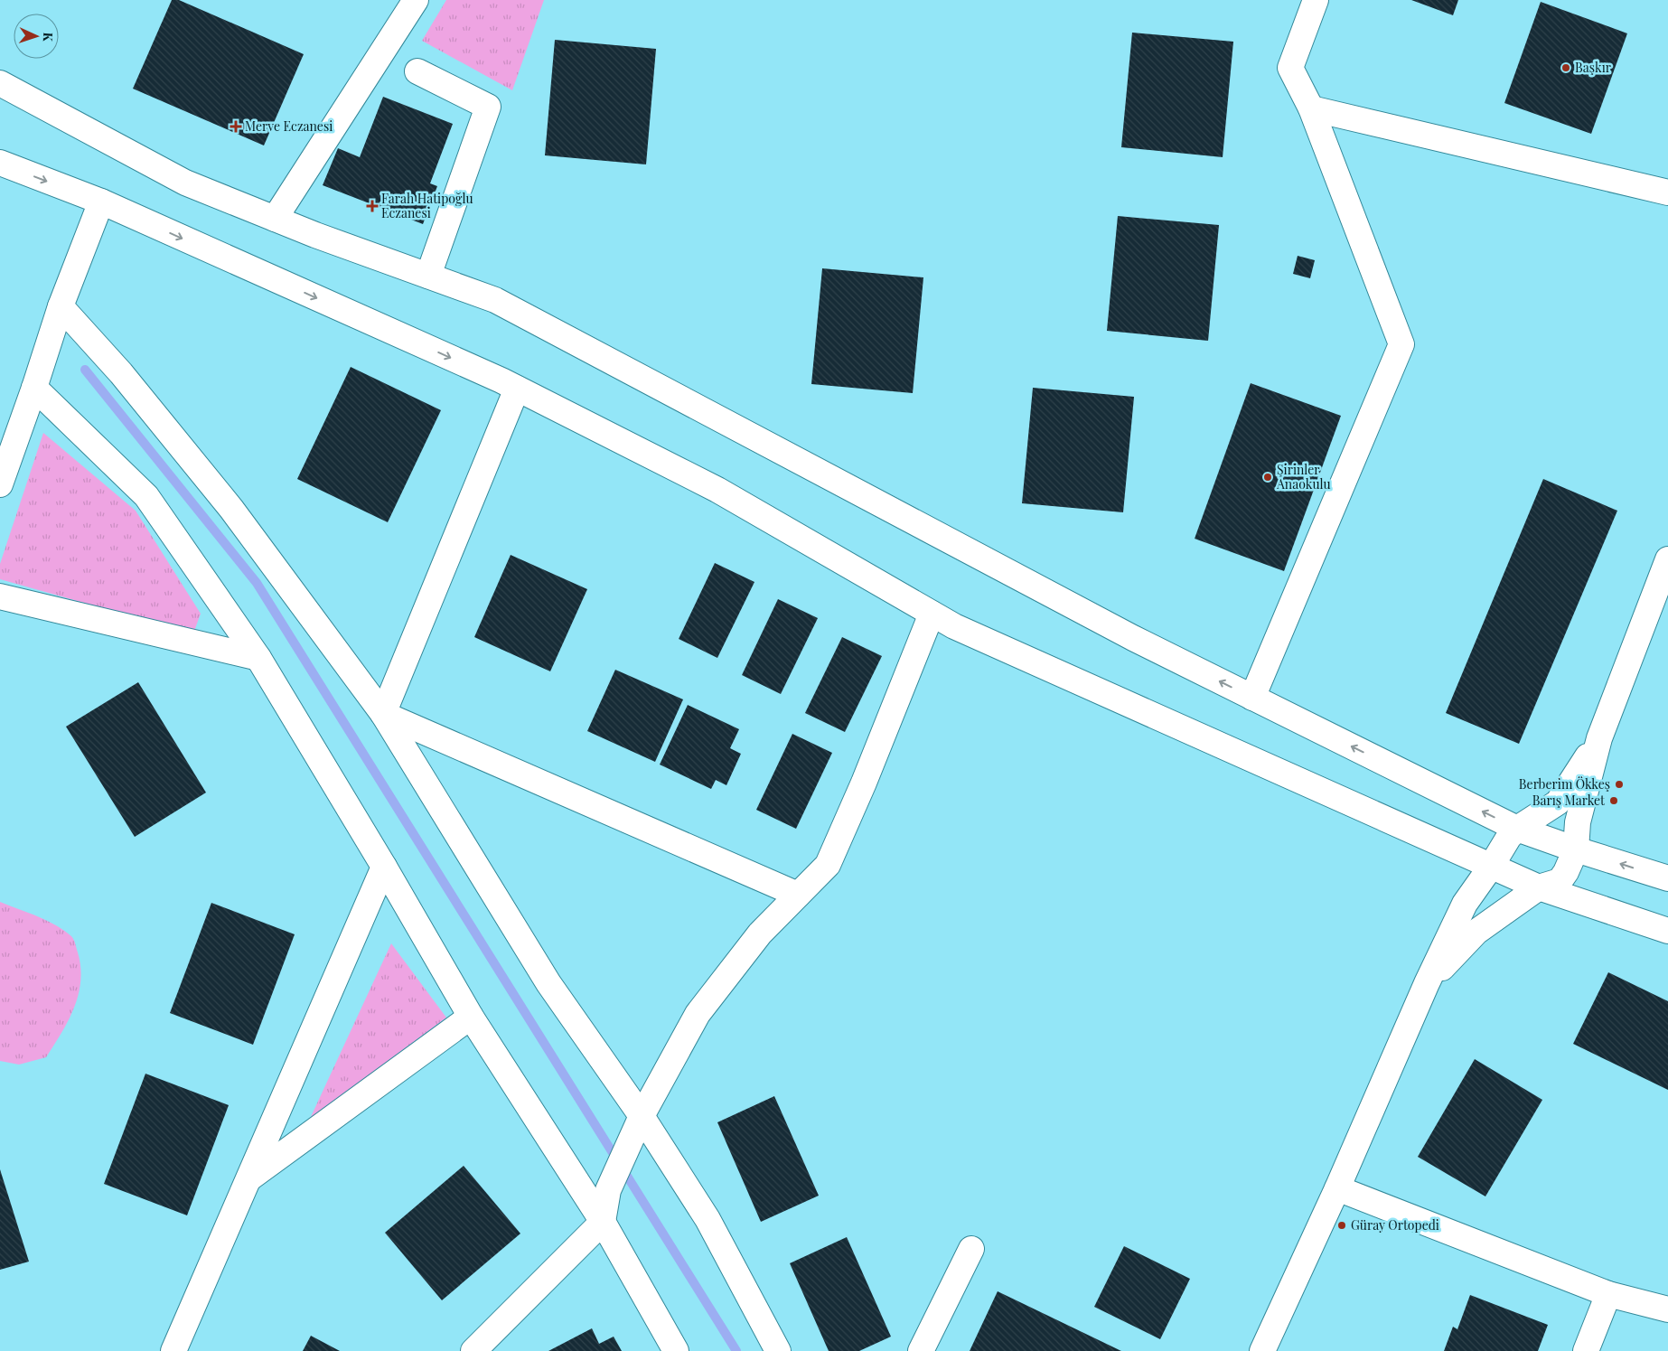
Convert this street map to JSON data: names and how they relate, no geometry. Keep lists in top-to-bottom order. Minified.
{"places":{"other":["Başkır","Şirinler Anaokulu","Berberim Ökkeş","Barış Market","Güray Ortopedi"],"health":["Merve Eczanesi","Farah Hatipoğlu Eczanesi"]},"north":"right"}
